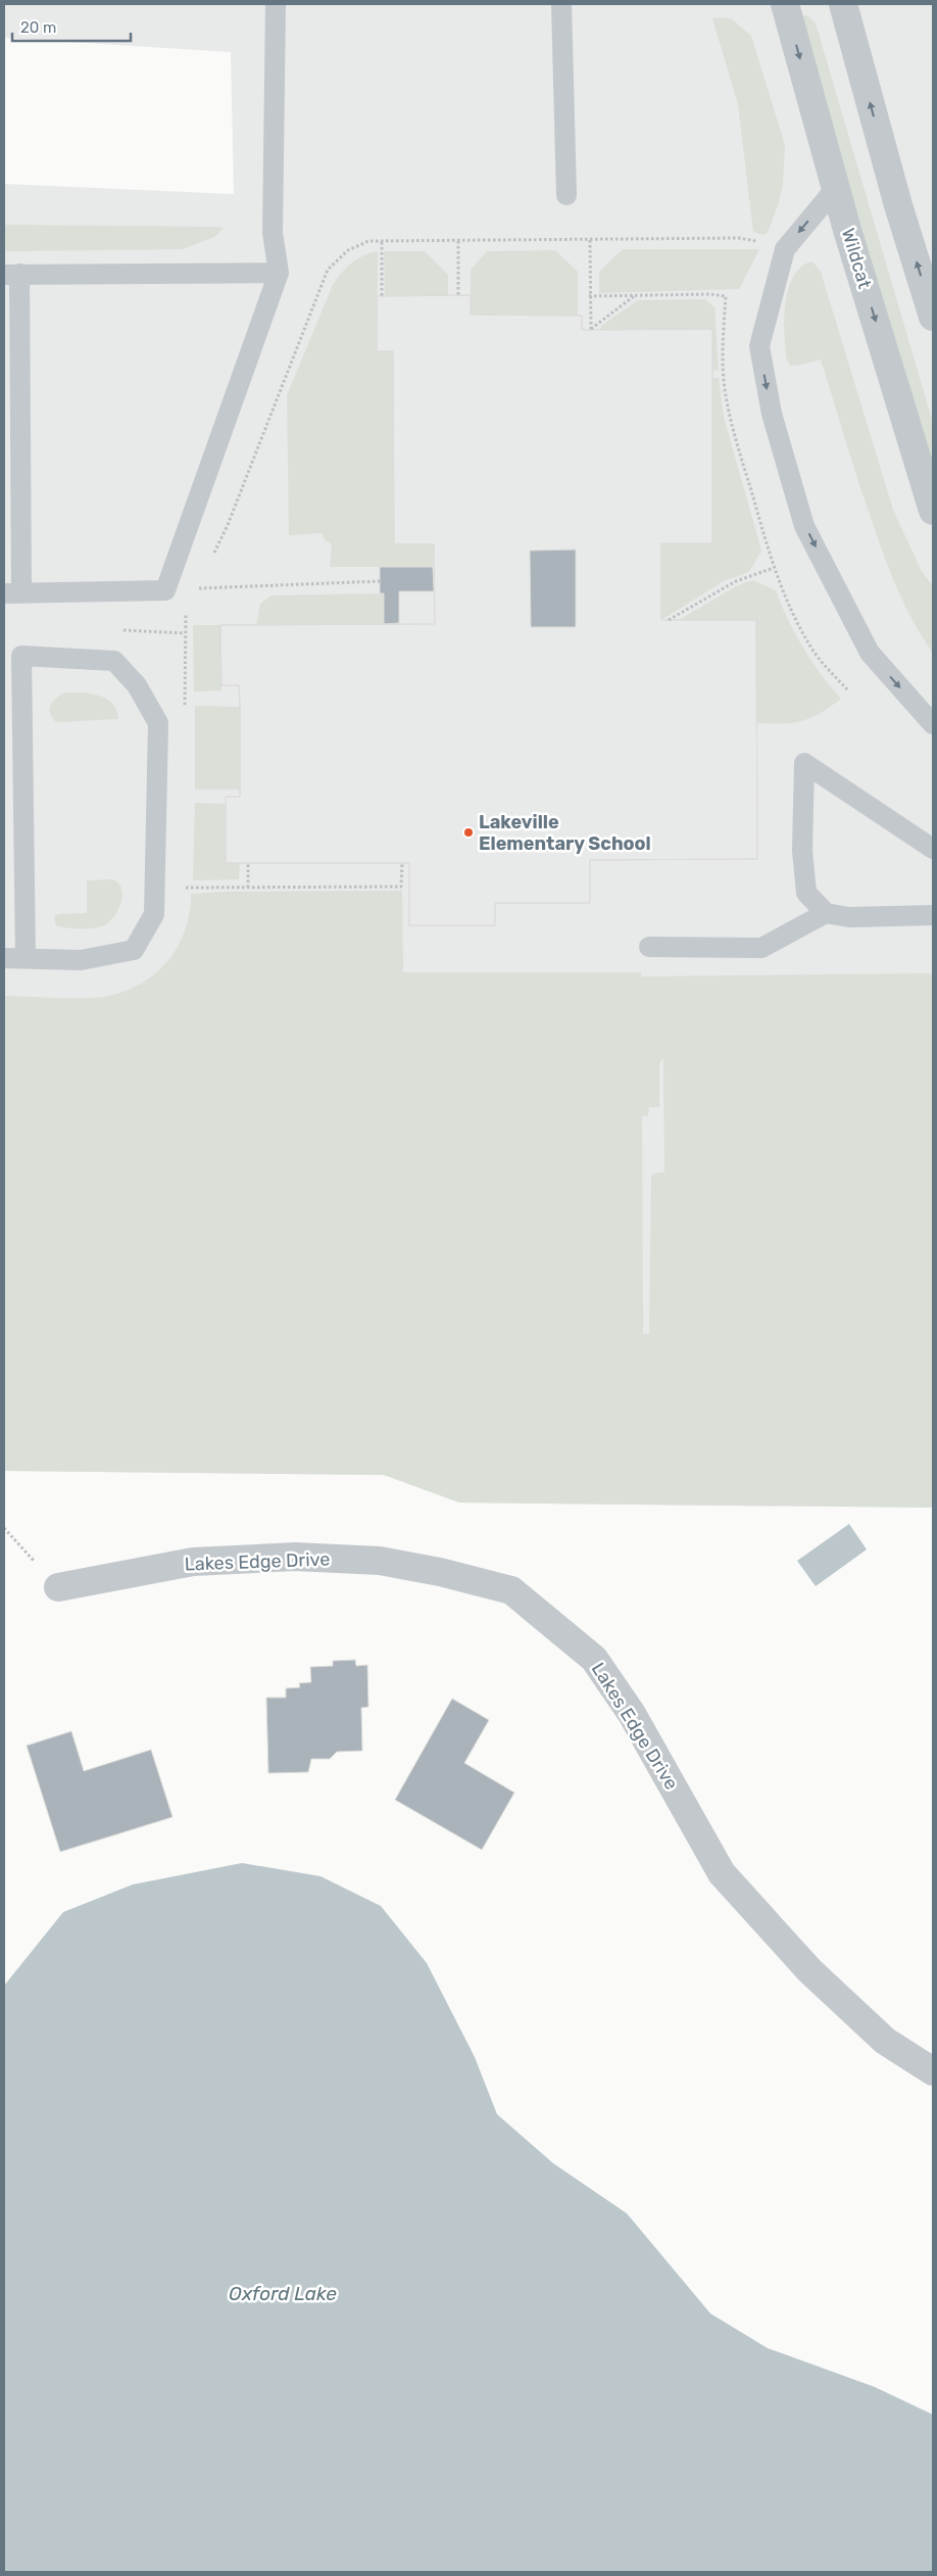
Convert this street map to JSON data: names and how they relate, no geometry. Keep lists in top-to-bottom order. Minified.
{"streets":{"street":["Wildcat","Lakes Edge Drive"]},"water":["Oxford Lake"],"places":["Lakeville Elementary School"],"scale_bar":"20 m"}
